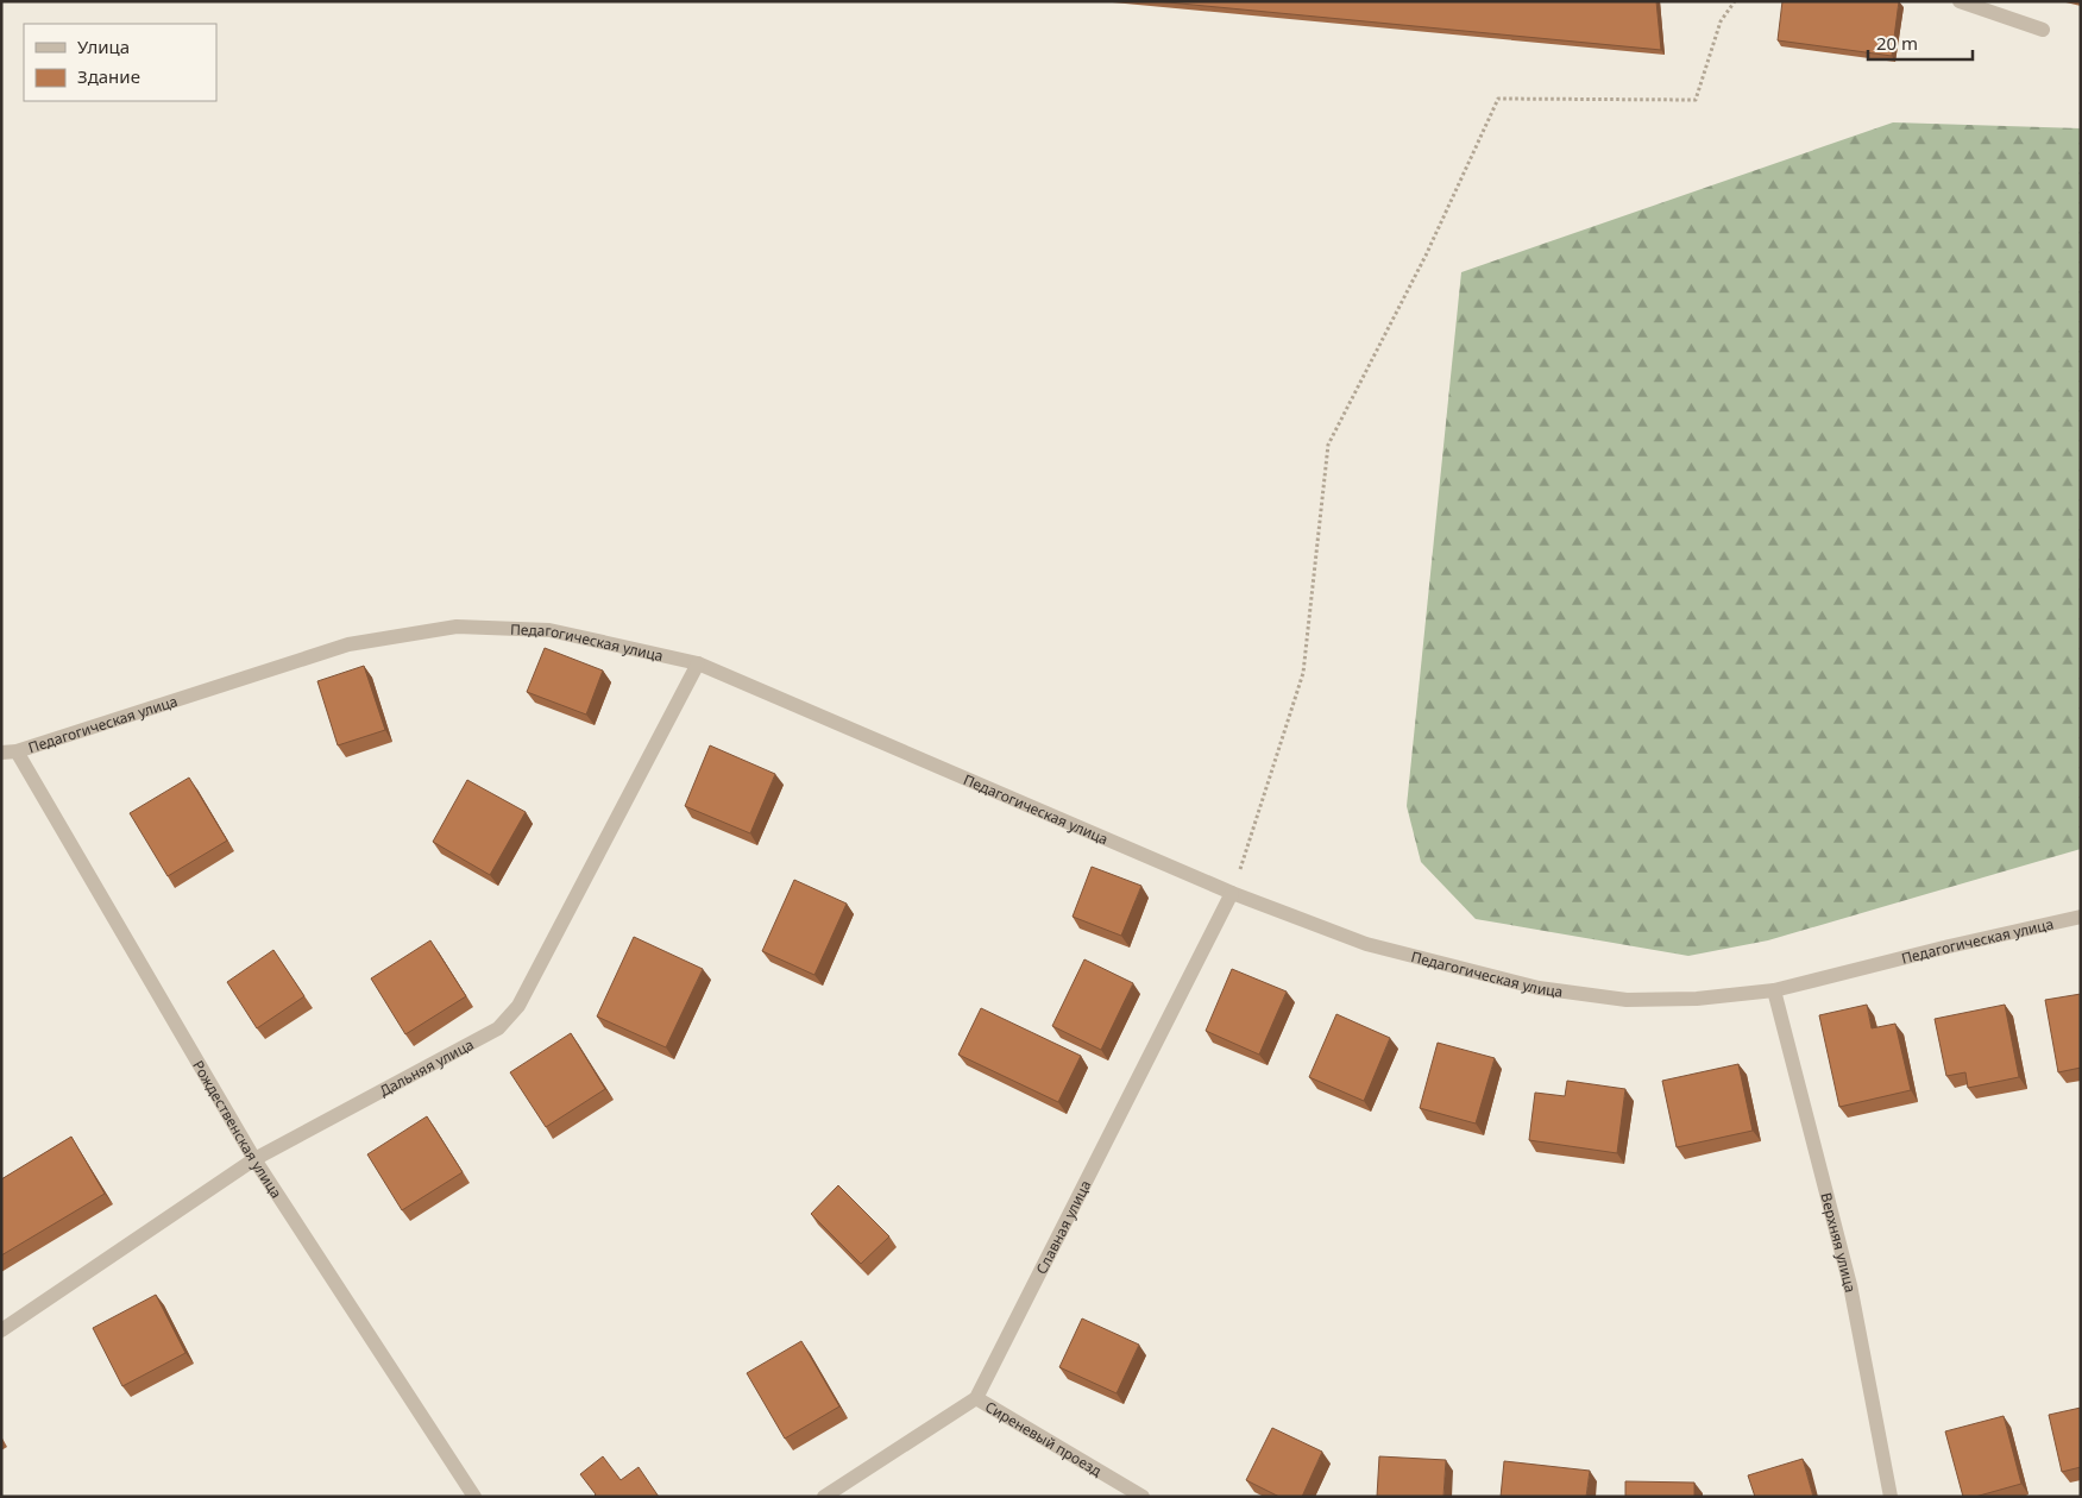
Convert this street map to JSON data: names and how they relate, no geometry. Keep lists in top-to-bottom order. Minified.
{"streets":{"street":["Педагогическая улица","Дальняя улица","Рождественская улица","Славная улица","Верхняя улица","Сиреневый проезд"]},"crossings":[["Педагогическая улица","Дальняя улица"],["Педагогическая улица","Рождественская улица"],["Педагогическая улица","Славная улица"],["Педагогическая улица","Верхняя улица"],["Дальняя улица","Рождественская улица"],["Славная улица","Сиреневый проезд"]],"legend":["Улица","Здание"],"scale_bar":"20 m"}
